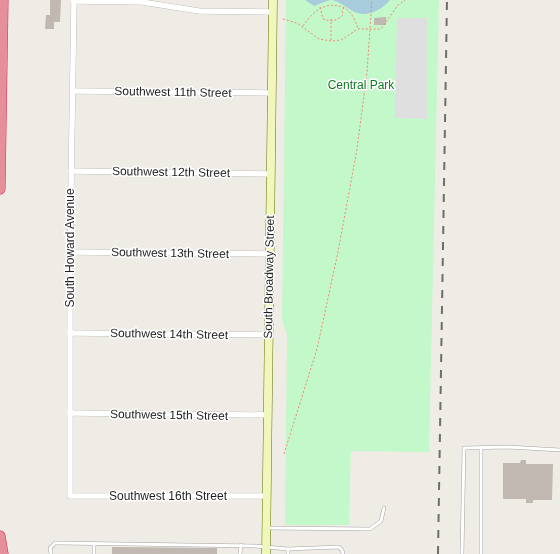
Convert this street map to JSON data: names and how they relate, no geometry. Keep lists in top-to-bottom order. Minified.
{"streets":{"main road":["South Broadway Street"],"street":["Southwest 11th Street","Southwest 12th Street","South Howard Avenue","Southwest 13th Street","Southwest 14th Street","Southwest 15th Street","Southwest 16th Street"]},"crossings":[["Southwest 11th Street","South Howard Avenue"],["Southwest 11th Street","South Broadway Street"],["Southwest 12th Street","South Howard Avenue"],["Southwest 12th Street","South Broadway Street"],["South Howard Avenue","Southwest 13th Street"],["South Howard Avenue","Southwest 14th Street"],["South Howard Avenue","Southwest 15th Street"],["South Howard Avenue","Southwest 16th Street"],["Southwest 13th Street","South Broadway Street"],["South Broadway Street","Southwest 14th Street"],["South Broadway Street","Southwest 15th Street"],["South Broadway Street","Southwest 16th Street"]],"parks":["Central Park"]}
